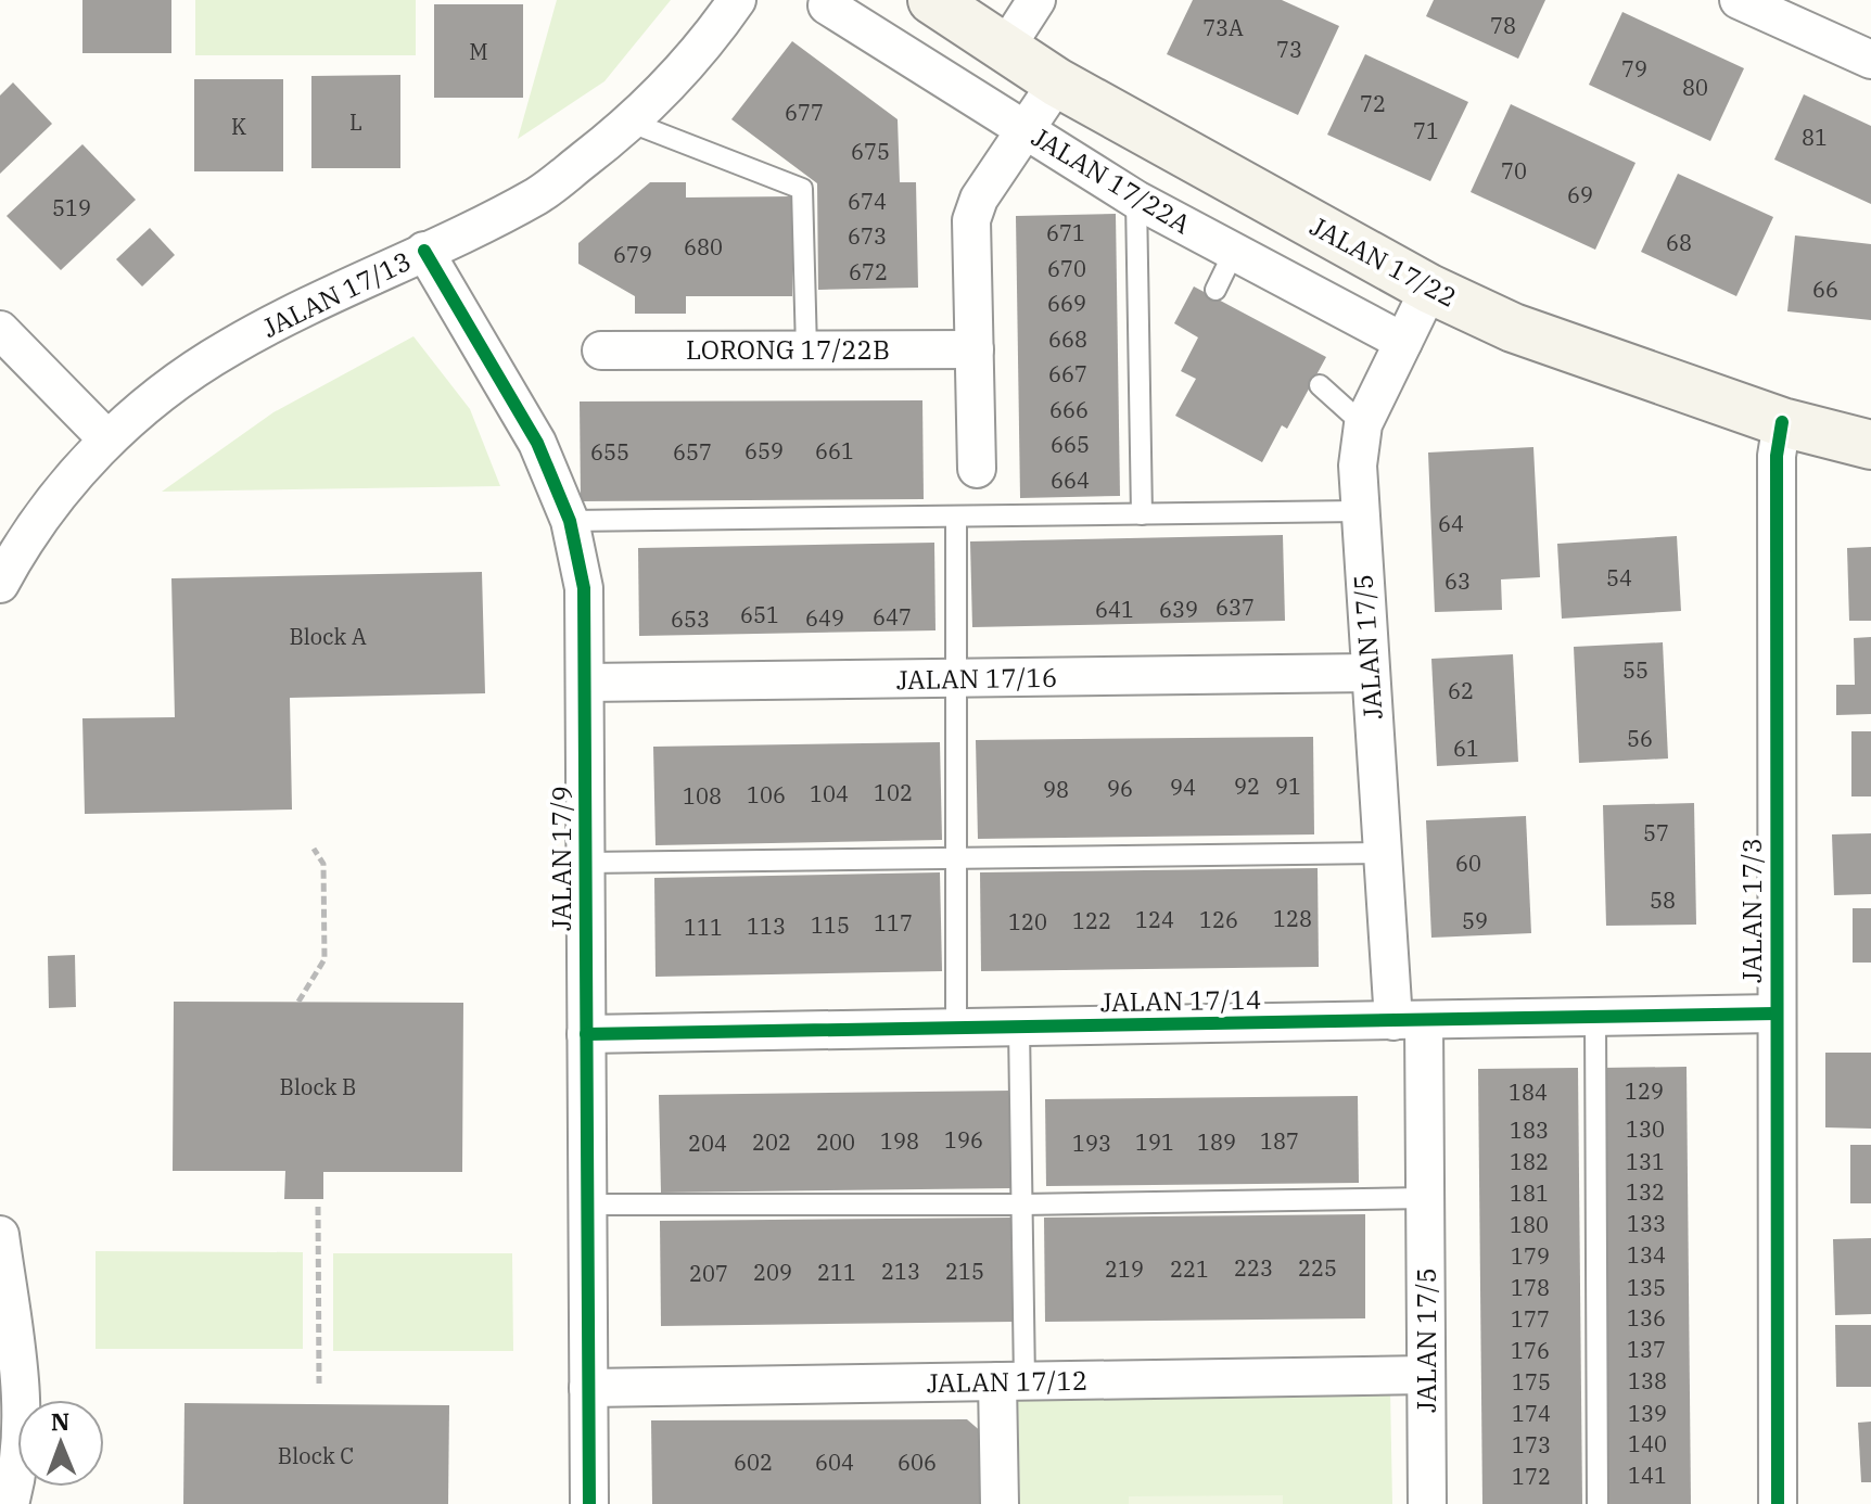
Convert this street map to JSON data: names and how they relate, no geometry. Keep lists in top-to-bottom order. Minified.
{"streets":{"street":["JALAN 17/22A","JALAN 17/22","JALAN 17/13","LORONG 17/22B","JALAN 17/5","JALAN 17/16","JALAN 17/9","JALAN 17/3","JALAN 17/14","JALAN 17/12"]},"crossings":[["JALAN 17/22A","JALAN 17/5"],["JALAN 17/22","JALAN 17/5"],["JALAN 17/22","JALAN 17/3"],["JALAN 17/13","JALAN 17/9"],["JALAN 17/5","JALAN 17/16"],["JALAN 17/5","JALAN 17/14"],["JALAN 17/5","JALAN 17/12"],["JALAN 17/16","JALAN 17/9"],["JALAN 17/9","JALAN 17/14"],["JALAN 17/9","JALAN 17/12"],["JALAN 17/3","JALAN 17/14"]],"house_numbers":["78","73A","73","M","79","80","72","677","L","K","71","81","675","70","69","674","519","671","673","68","680","679","670","672","66","669","668","667","666","665","659","661","655","657","664","64","54","63","637","641","639","651","647","649","653","Block A","55","62","56","61","92","91","94","96","98","102","104","106","108","57","60","58","128","124","126","122","59","120","117","115","113","111","Block B","129","184","130","183","196","198","187","202","200","191","189","204","193","182","131","132","181","133","180","134","179","223","225","219","221","213","215","209","211","207","178","135","136","177","137","176","138","175","174","139","140","173","Block C","602","604","606","141","172"],"north":"top"}
